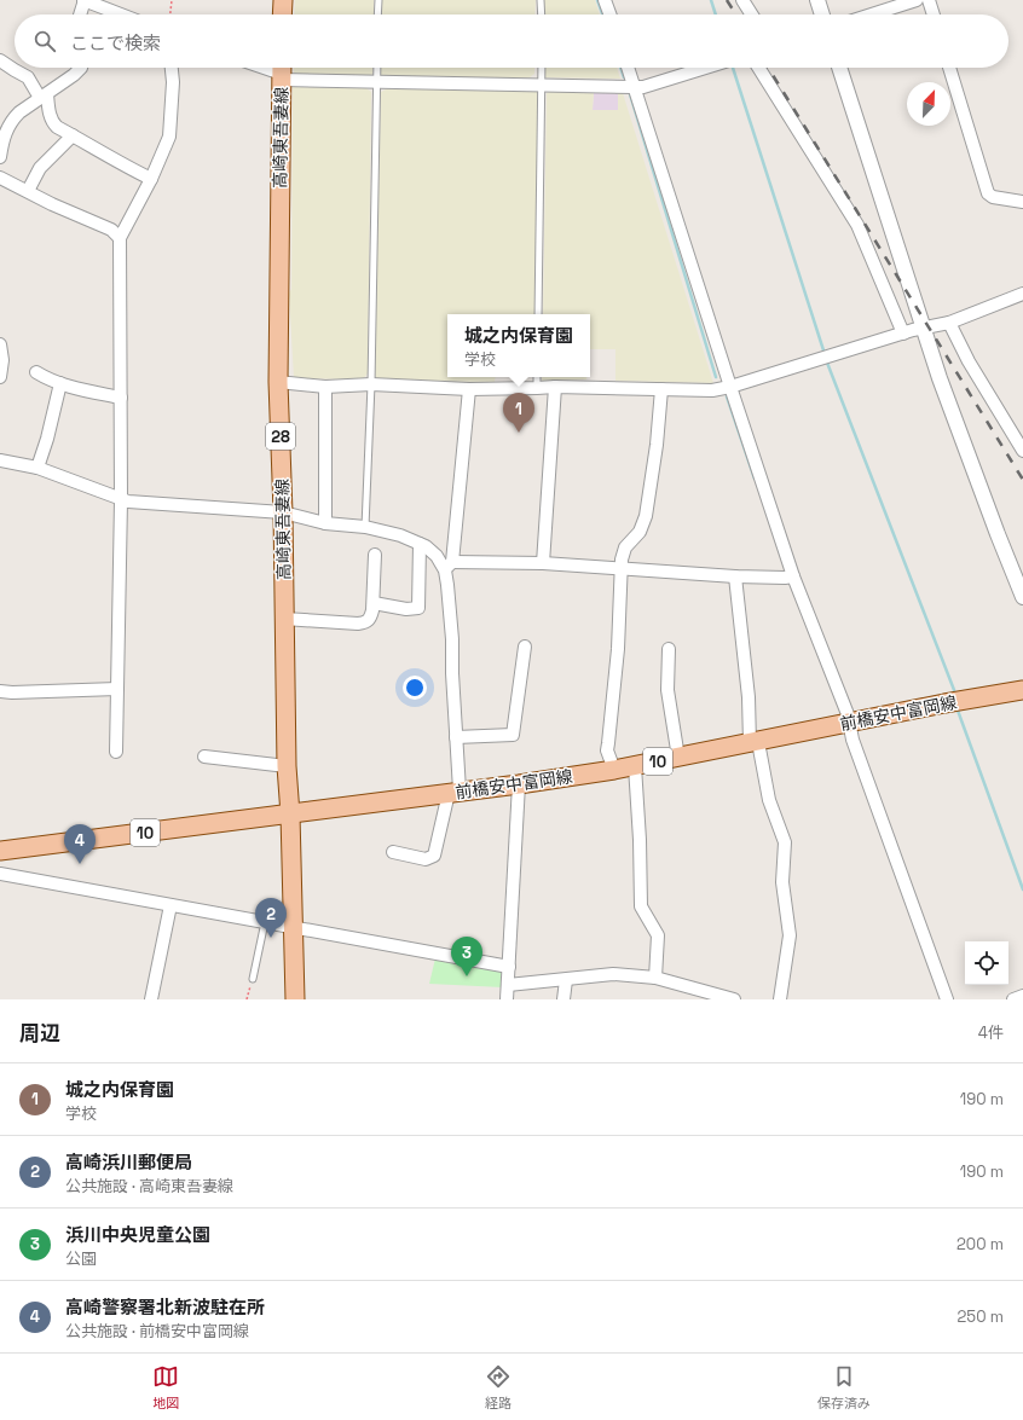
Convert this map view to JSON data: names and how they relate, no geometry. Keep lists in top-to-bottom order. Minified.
{"streets":{"main road":["高崎東吾妻線","28","前橋安中富岡線","10"]},"crossings":[["高崎東吾妻線","前橋安中富岡線"]],"north":"top right","page":{"search":"ここで検索","popup":["城之内保育園","学校"],"pins":["1","4","2","3"],"heading":["周辺","4件"],"list":[{"mark":"1","name":"城之内保育園","note":"学校","value":"190 m"},{"mark":"2","name":"高崎浜川郵便局","note":"公共施設 · 高崎東吾妻線","value":"190 m"},{"mark":"3","name":"浜川中央児童公園","note":"公園","value":"200 m"},{"mark":"4","name":"高崎警察署北新波駐在所","note":"公共施設 · 前橋安中富岡線","value":"250 m"}],"nav":["地図","経路","保存済み"]}}
